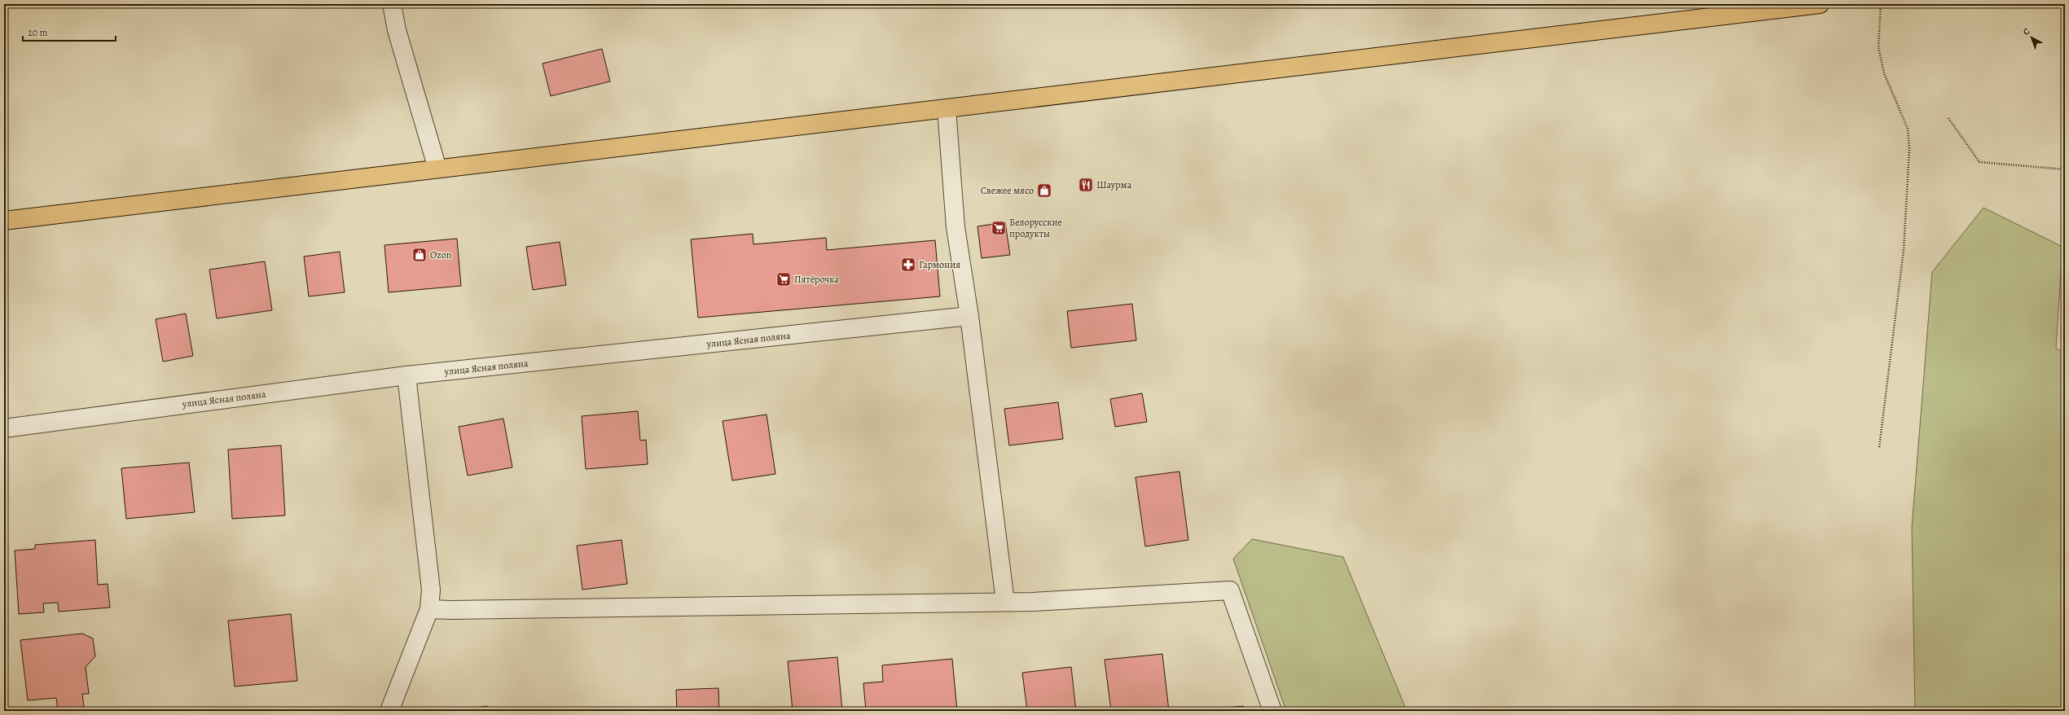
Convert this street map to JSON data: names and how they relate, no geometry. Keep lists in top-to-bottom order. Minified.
{"streets":{"lane":["улица Ясная поляна"]},"places":{"restaurant":["Шаурма"],"shop":["Свежее мясо","Ozon"],"supermarket":["Белорусские продукты","Пятёрочка"],"pharmacy":["Гармония"]},"scale_bar":"20 m","north":"top left"}
